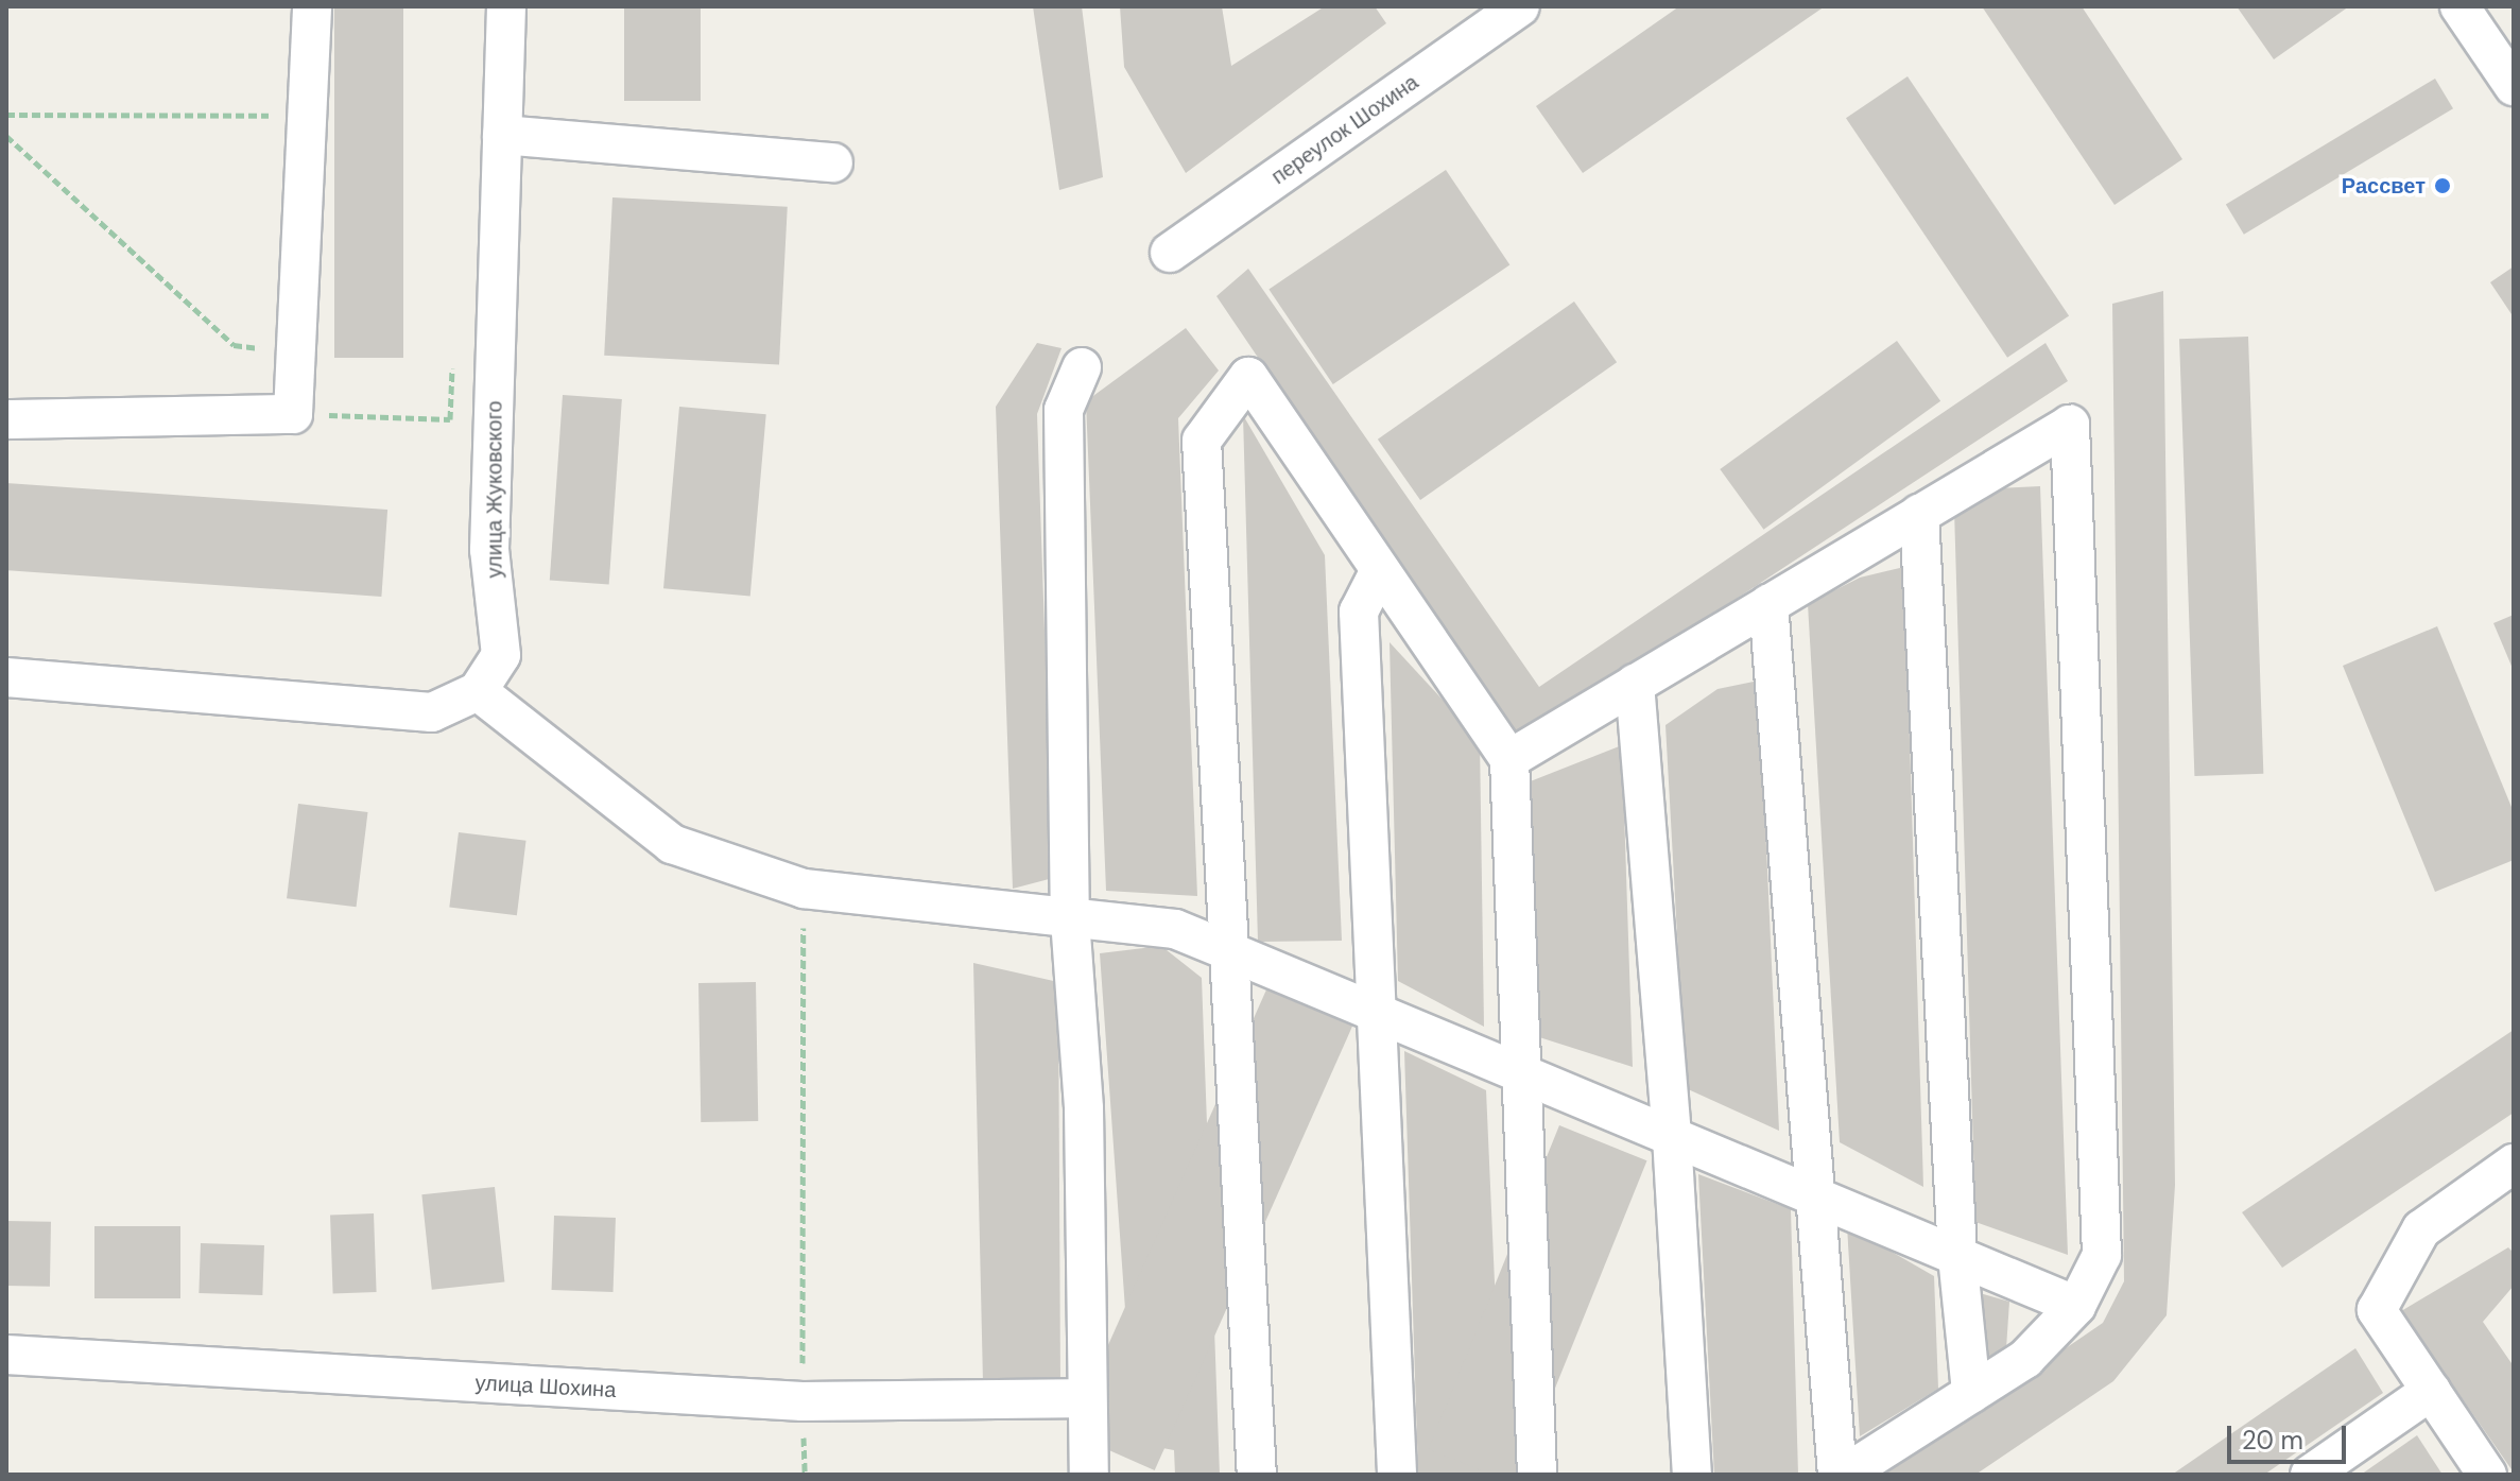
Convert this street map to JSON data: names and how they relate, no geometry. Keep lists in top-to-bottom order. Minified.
{"streets":{"street":["переулок Шохина","улица Жуковского","улица Шохина"]},"places":["Рассвет"],"scale_bar":"20 m"}
